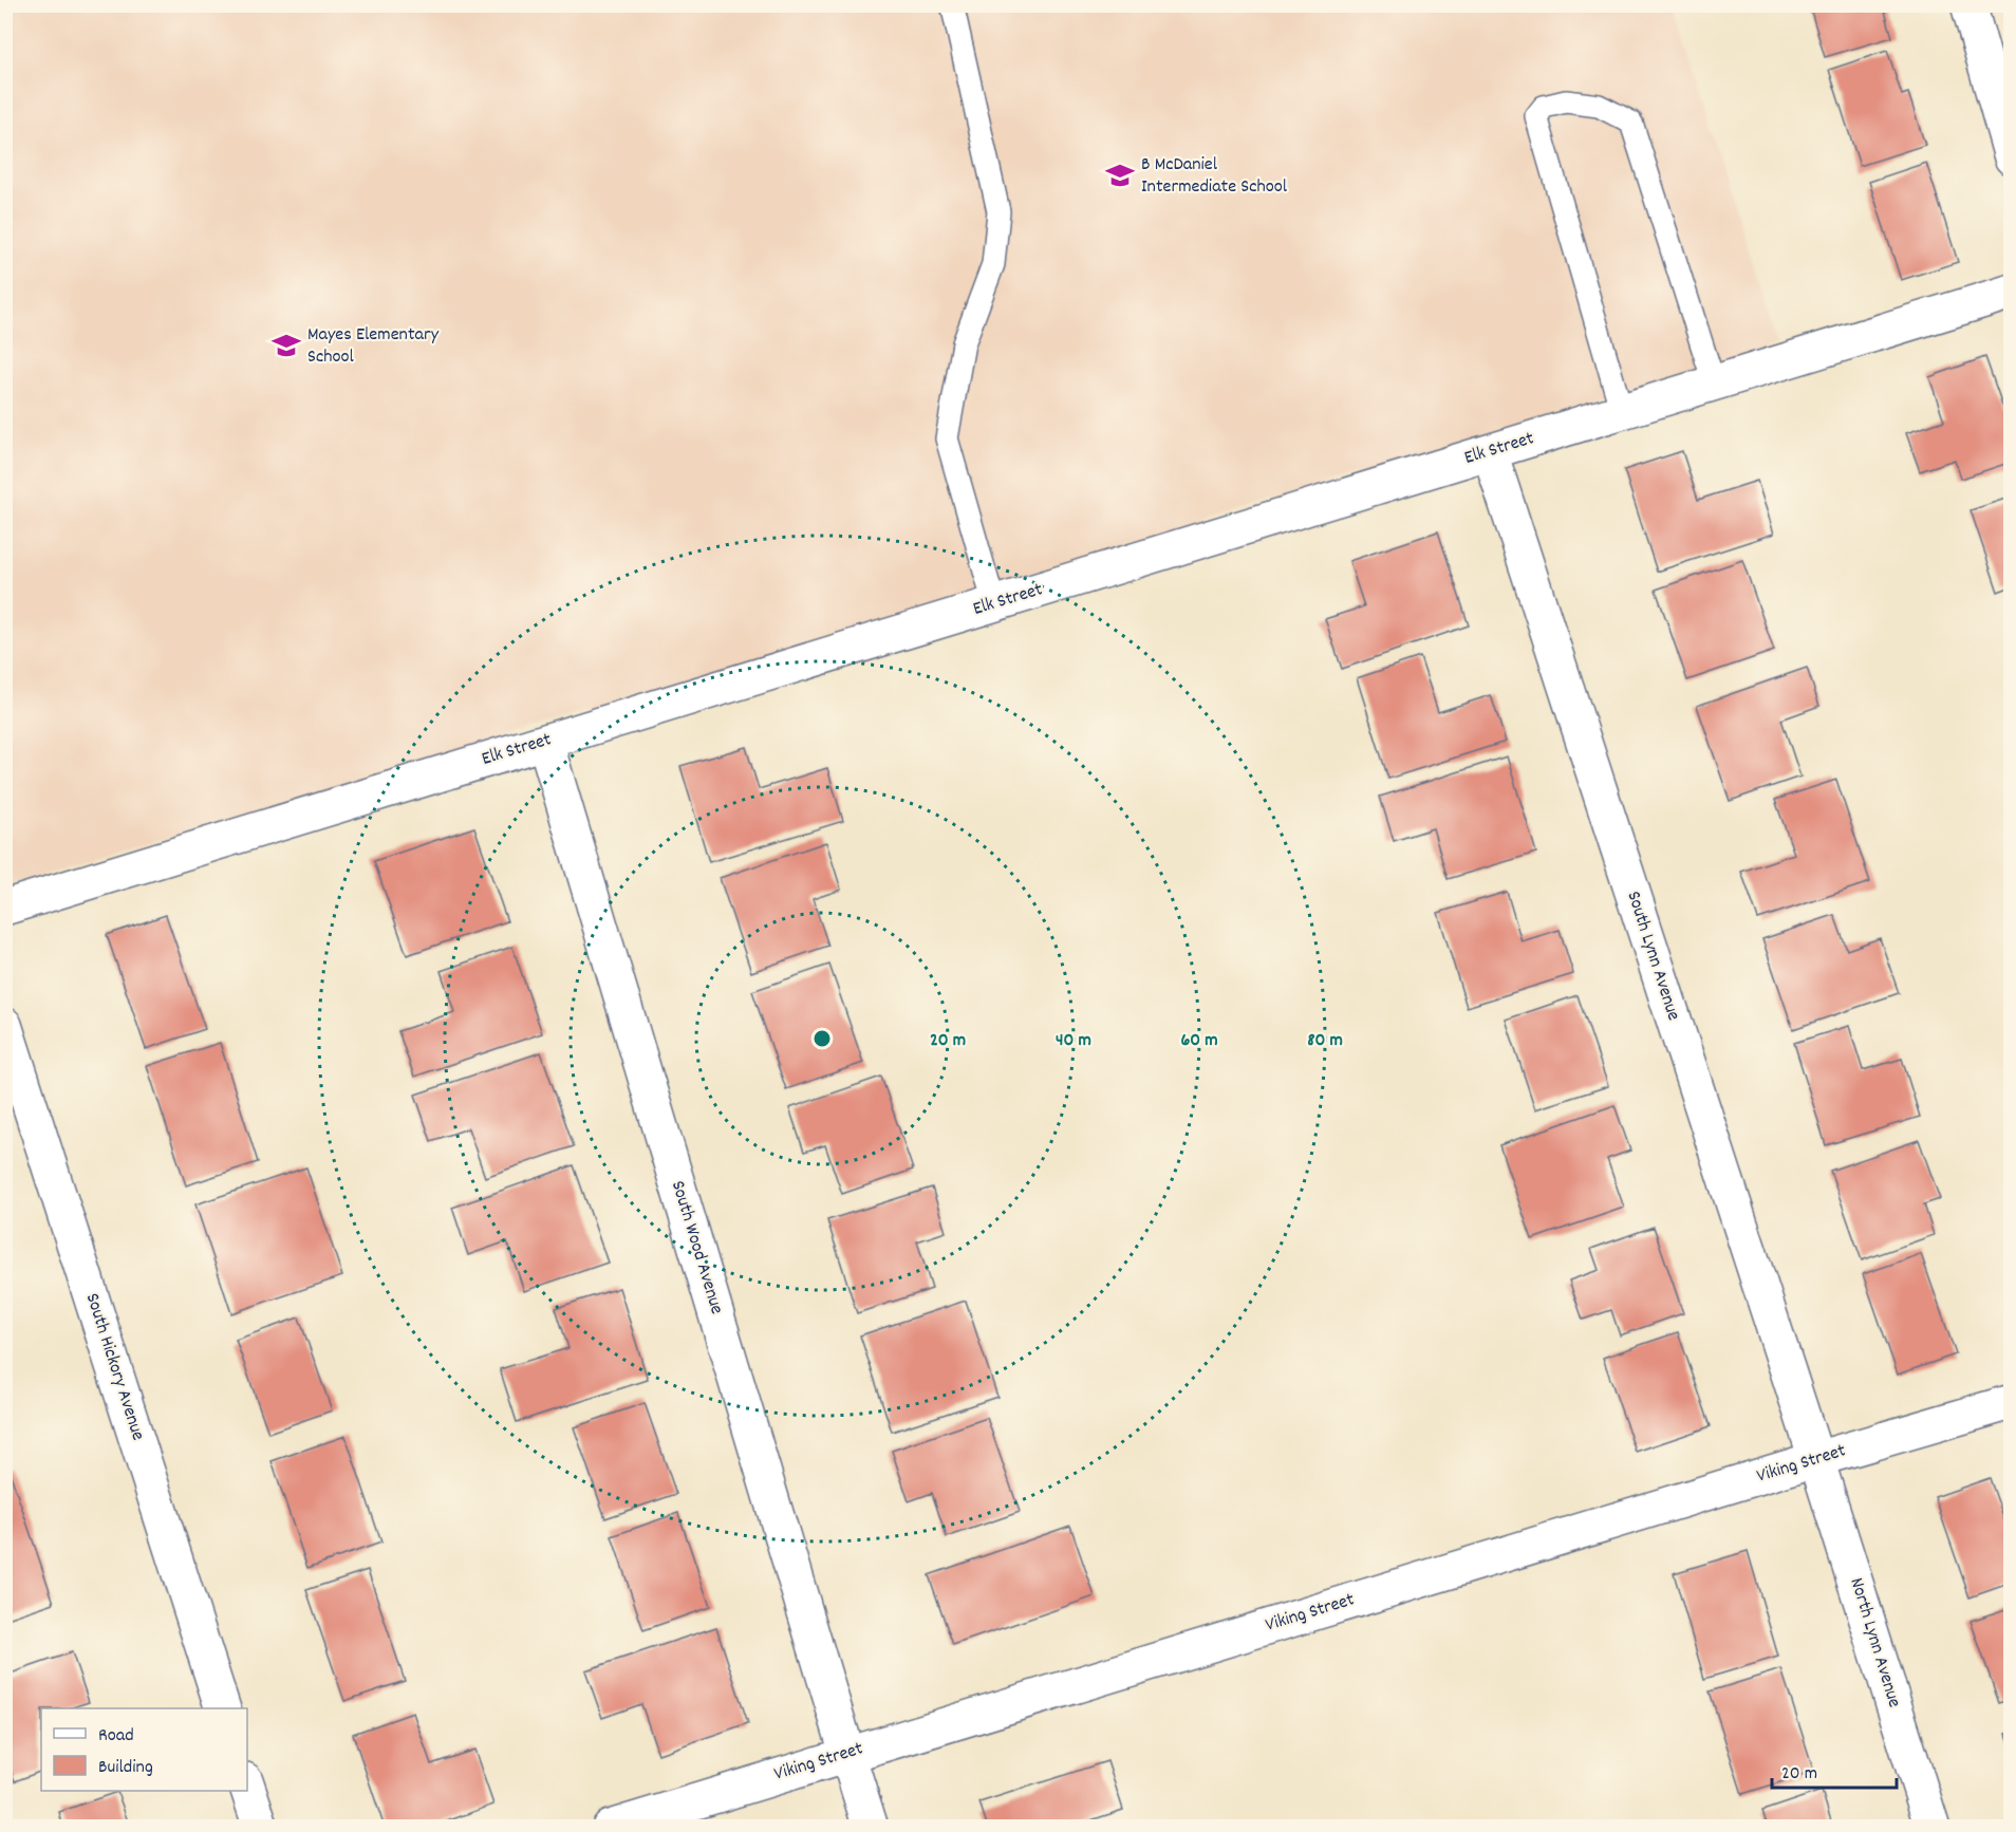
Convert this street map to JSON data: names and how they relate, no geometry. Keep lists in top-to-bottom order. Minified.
{"streets":{"street":["Elk Street","South Lynn Avenue","South Wood Avenue","South Hickory Avenue","Viking Street","North Lynn Avenue"]},"crossings":[["Elk Street","South Lynn Avenue"],["Elk Street","South Wood Avenue"],["South Lynn Avenue","Viking Street"],["South Lynn Avenue","North Lynn Avenue"],["South Wood Avenue","Viking Street"],["Viking Street","North Lynn Avenue"]],"places":{"school or university":["B McDaniel Intermediate School","Mayes Elementary School"]},"legend":["Road","Building"],"scale_bar":"20 m","rings":["20 m","40 m","60 m","80 m"]}
